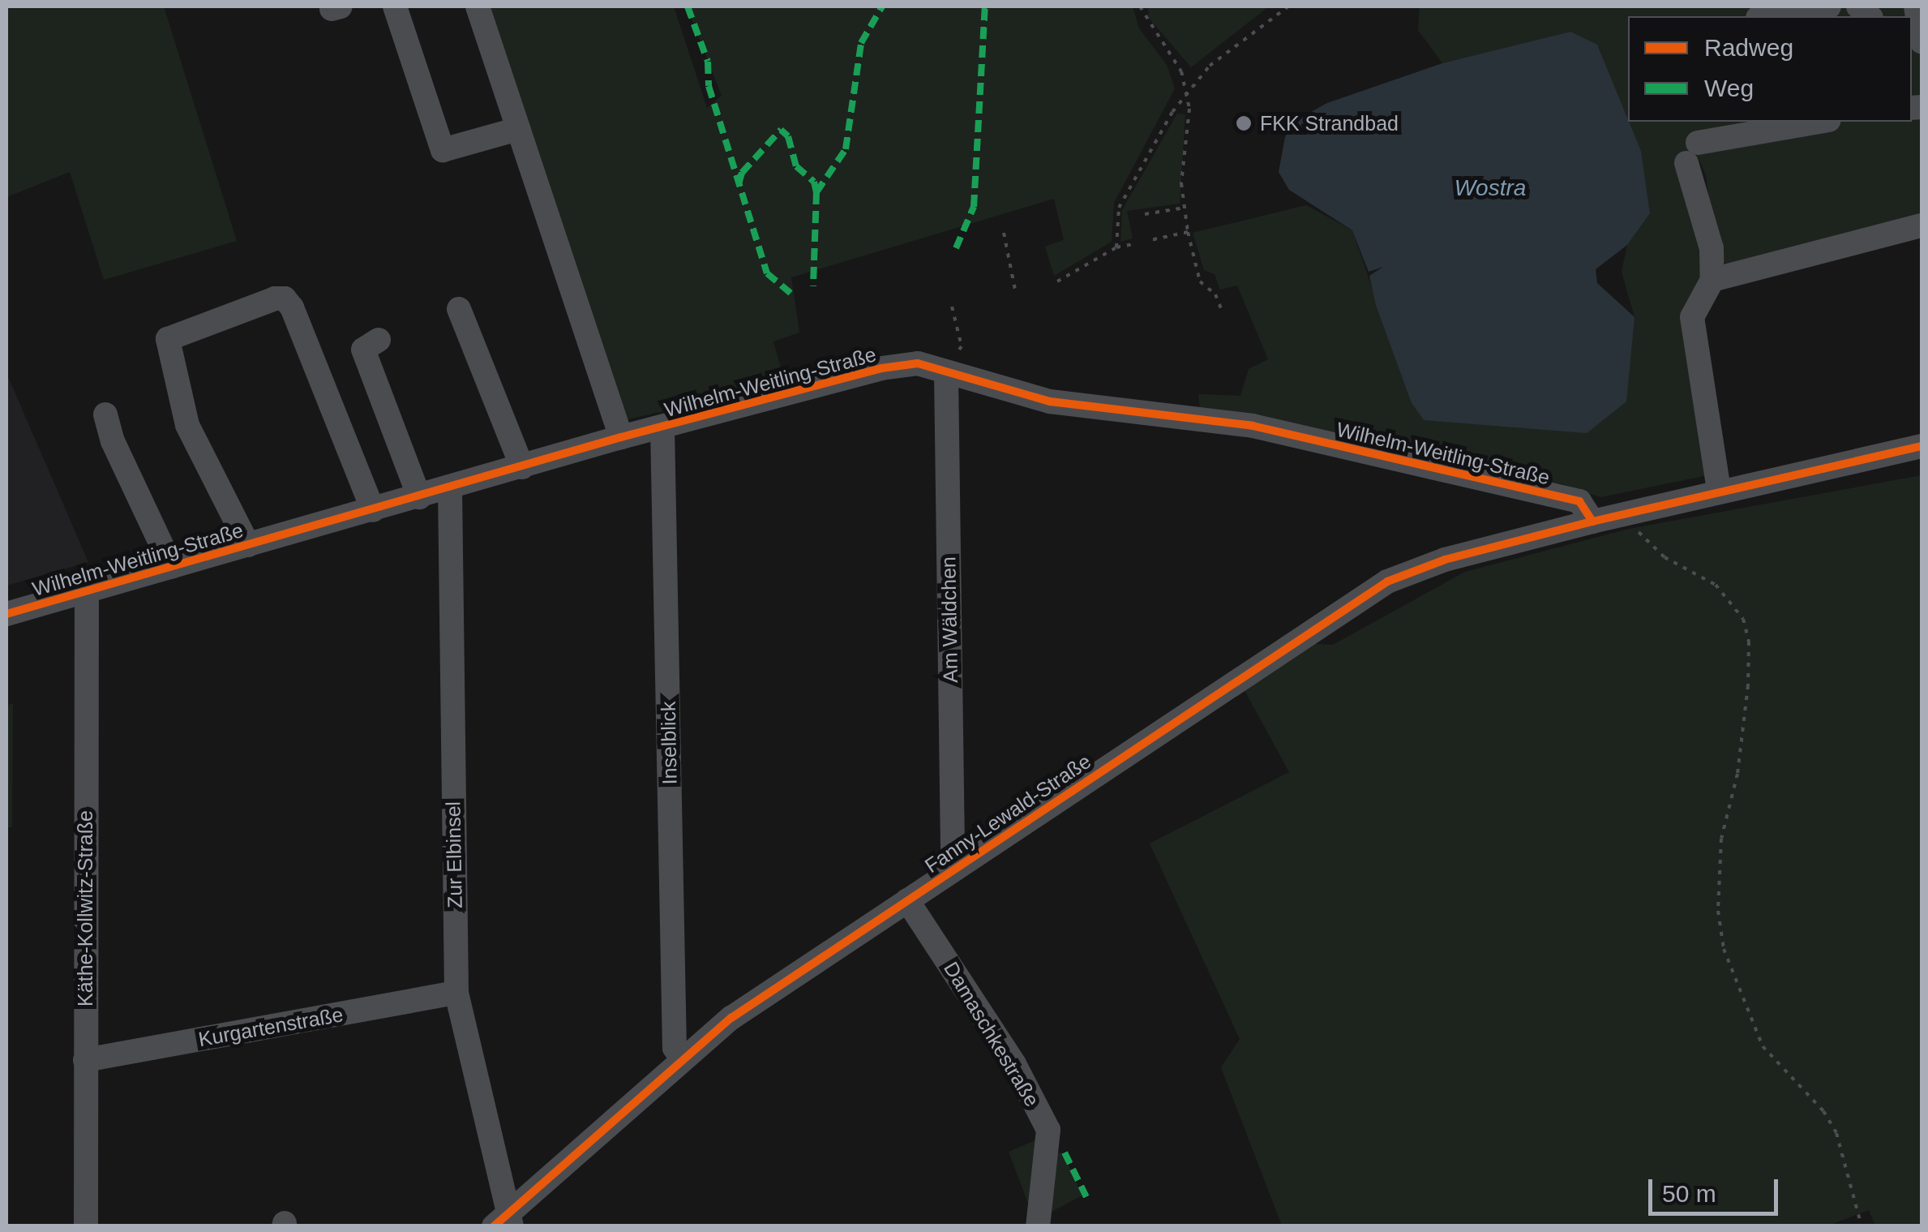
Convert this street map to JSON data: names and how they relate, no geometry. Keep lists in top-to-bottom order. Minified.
{"streets":{"street":["Wilhelm-Weitling-Straße","Am Wäldchen","Inselblick","Fanny-Lewald-Straße","Zur Elbinsel","Käthe-Kollwitz-Straße","Kurgartenstraße","Damaschkestraße"]},"crossings":[["Wilhelm-Weitling-Straße","Am Wäldchen"],["Wilhelm-Weitling-Straße","Inselblick"],["Wilhelm-Weitling-Straße","Fanny-Lewald-Straße"],["Wilhelm-Weitling-Straße","Zur Elbinsel"],["Wilhelm-Weitling-Straße","Käthe-Kollwitz-Straße"],["Am Wäldchen","Fanny-Lewald-Straße"],["Inselblick","Fanny-Lewald-Straße"],["Fanny-Lewald-Straße","Zur Elbinsel"],["Fanny-Lewald-Straße","Damaschkestraße"],["Zur Elbinsel","Kurgartenstraße"],["Käthe-Kollwitz-Straße","Kurgartenstraße"]],"water":["Wostra"],"places":["FKK Strandbad"],"legend":["Radweg","Weg"],"scale_bar":"50 m"}
